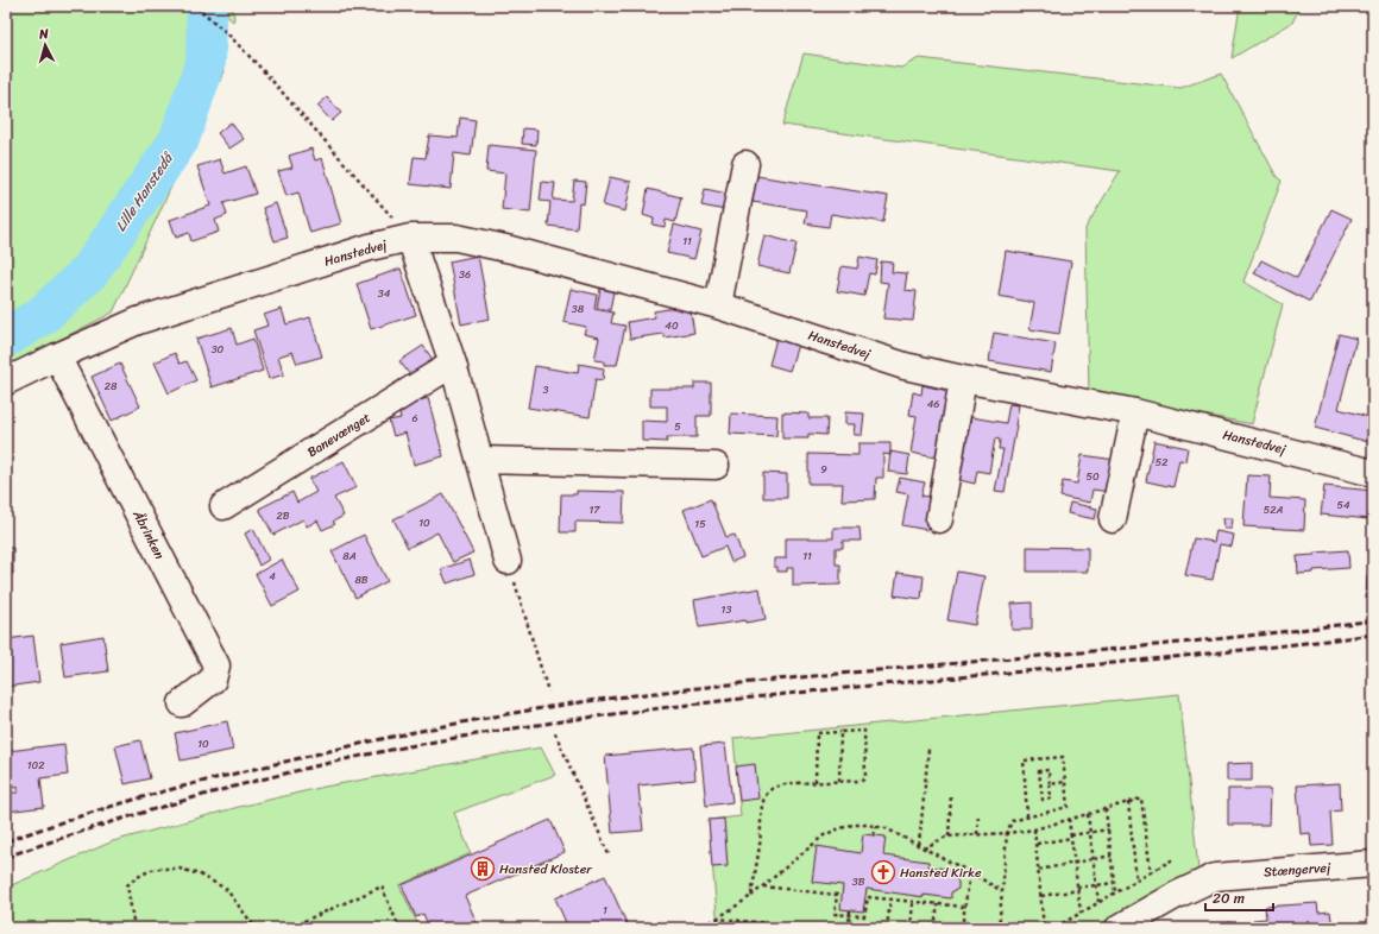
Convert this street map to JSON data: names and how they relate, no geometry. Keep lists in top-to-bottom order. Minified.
{"streets":{"street":["Hanstedvej","Banevænget","Åbrinken","Stængervej"]},"crossings":[["Hanstedvej","Åbrinken"]],"water":["Lille Hanstedå"],"places":{"building":["Hansted Kloster"],"church":["Hansted Kirke"]},"house_numbers":["11","36","34","38","40","30","28","3","46","6","5","52","9","50","54","17","52A","2B","10","15","8A","11","4","8B","13","10","102","3B","1"],"scale_bar":"20 m","north":"top"}
